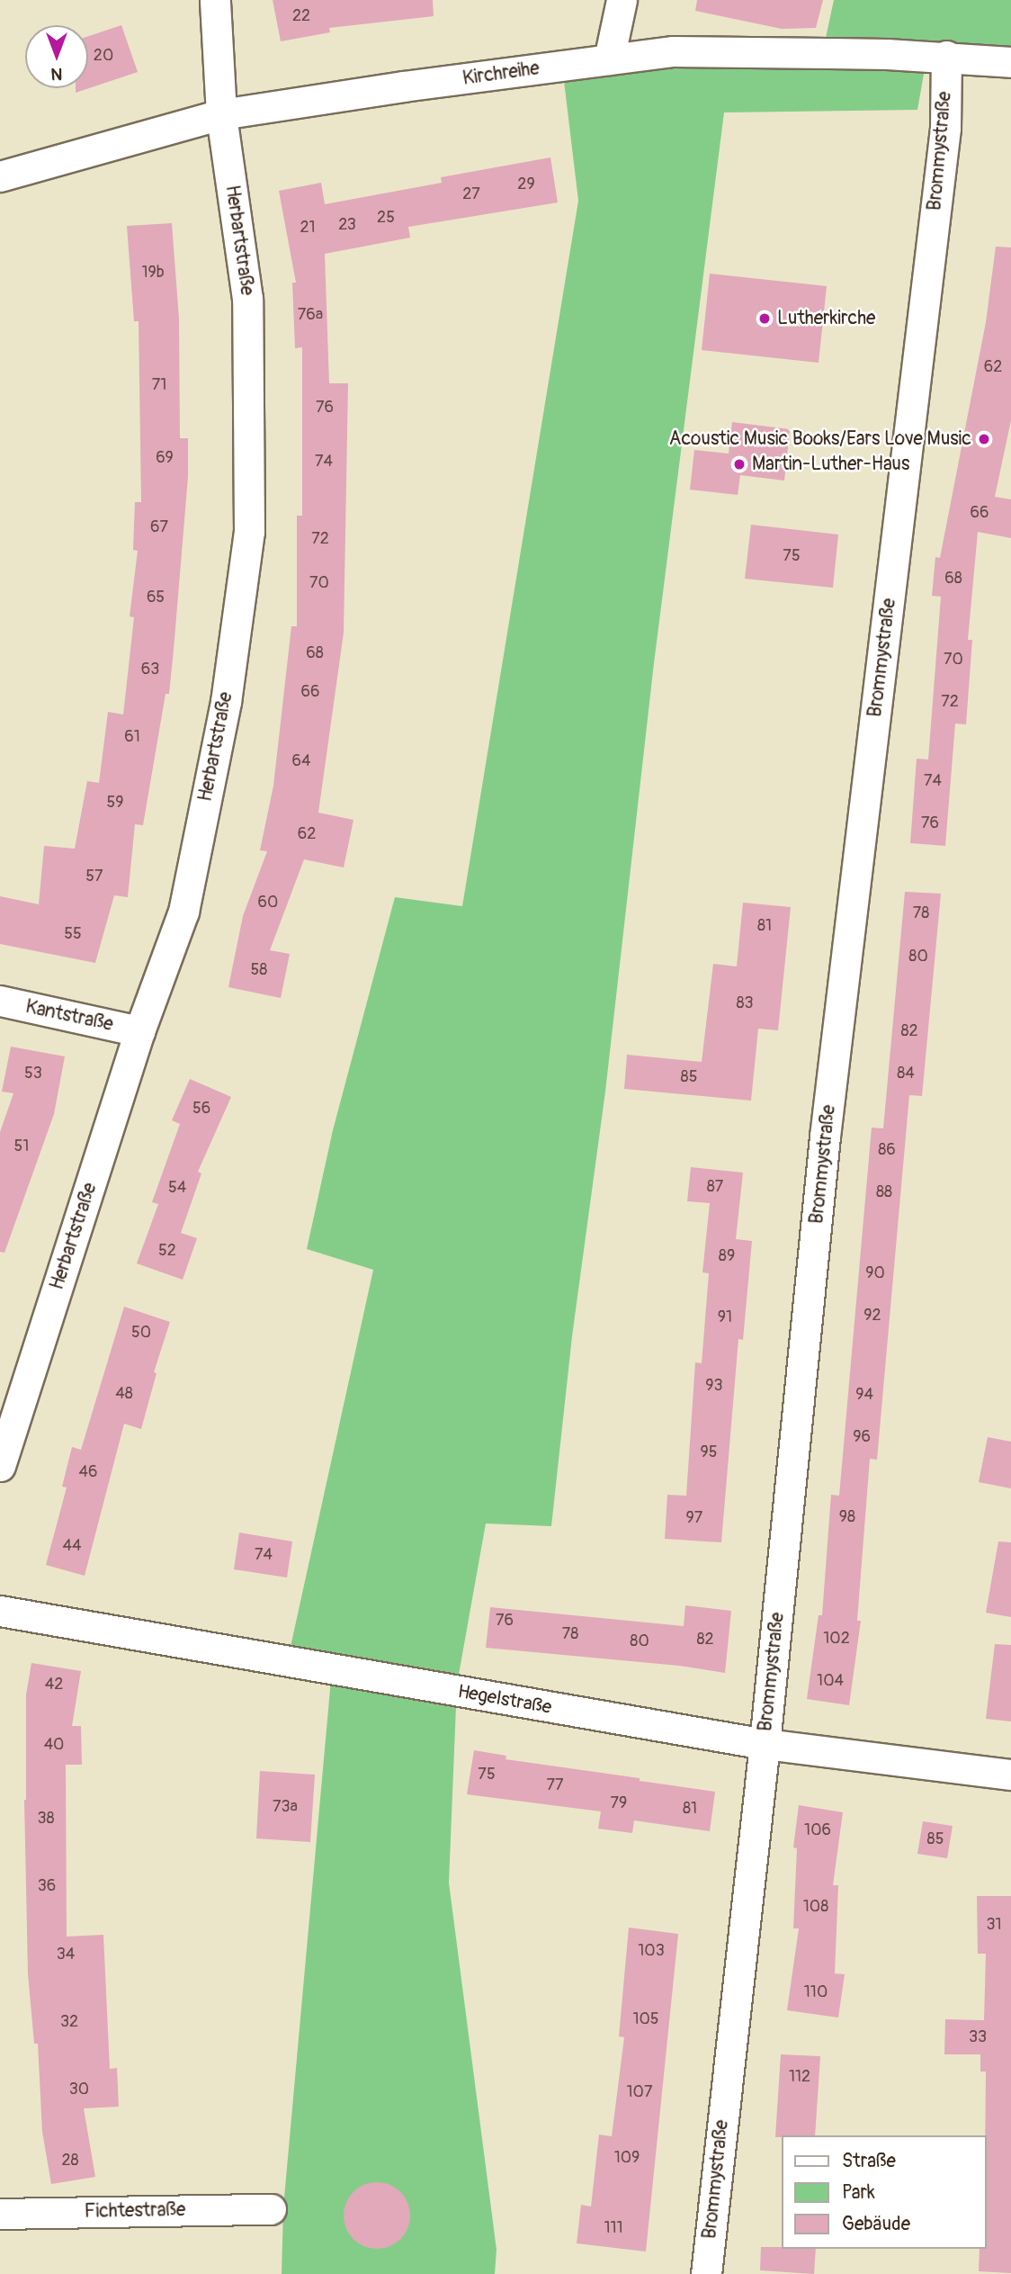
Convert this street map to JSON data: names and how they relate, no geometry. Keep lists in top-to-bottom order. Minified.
{"streets":{"street":["Kirchreihe","Brommystraße","Herbartstraße","Kantstraße","Hegelstraße","Fichtestraße"]},"crossings":[["Kirchreihe","Brommystraße"],["Kirchreihe","Herbartstraße"],["Brommystraße","Hegelstraße"],["Herbartstraße","Kantstraße"]],"places":["Lutherkirche","Acoustic Music Books/Ears Love Music","Martin-Luther-Haus"],"house_numbers":["22","20","29","27","25","23","21","19b","76a","62","71","76","69","74","66","67","72","75","68","70","65","68","70","63","66","72","61","64","74","59","76","62","57","60","78","81","55","80","58","83","82","53","84","85","56","51","86","87","54","88","52","89","90","92","91","50","93","48","94","96","95","46","98","97","44","74","76","78","102","82","80","104","42","40","75","77","79","73a","81","38","106","85","36","108","31","103","34","110","105","32","33","112","30","107","109","28","111"],"legend":["Straße","Park","Gebäude"],"north":"bottom"}
